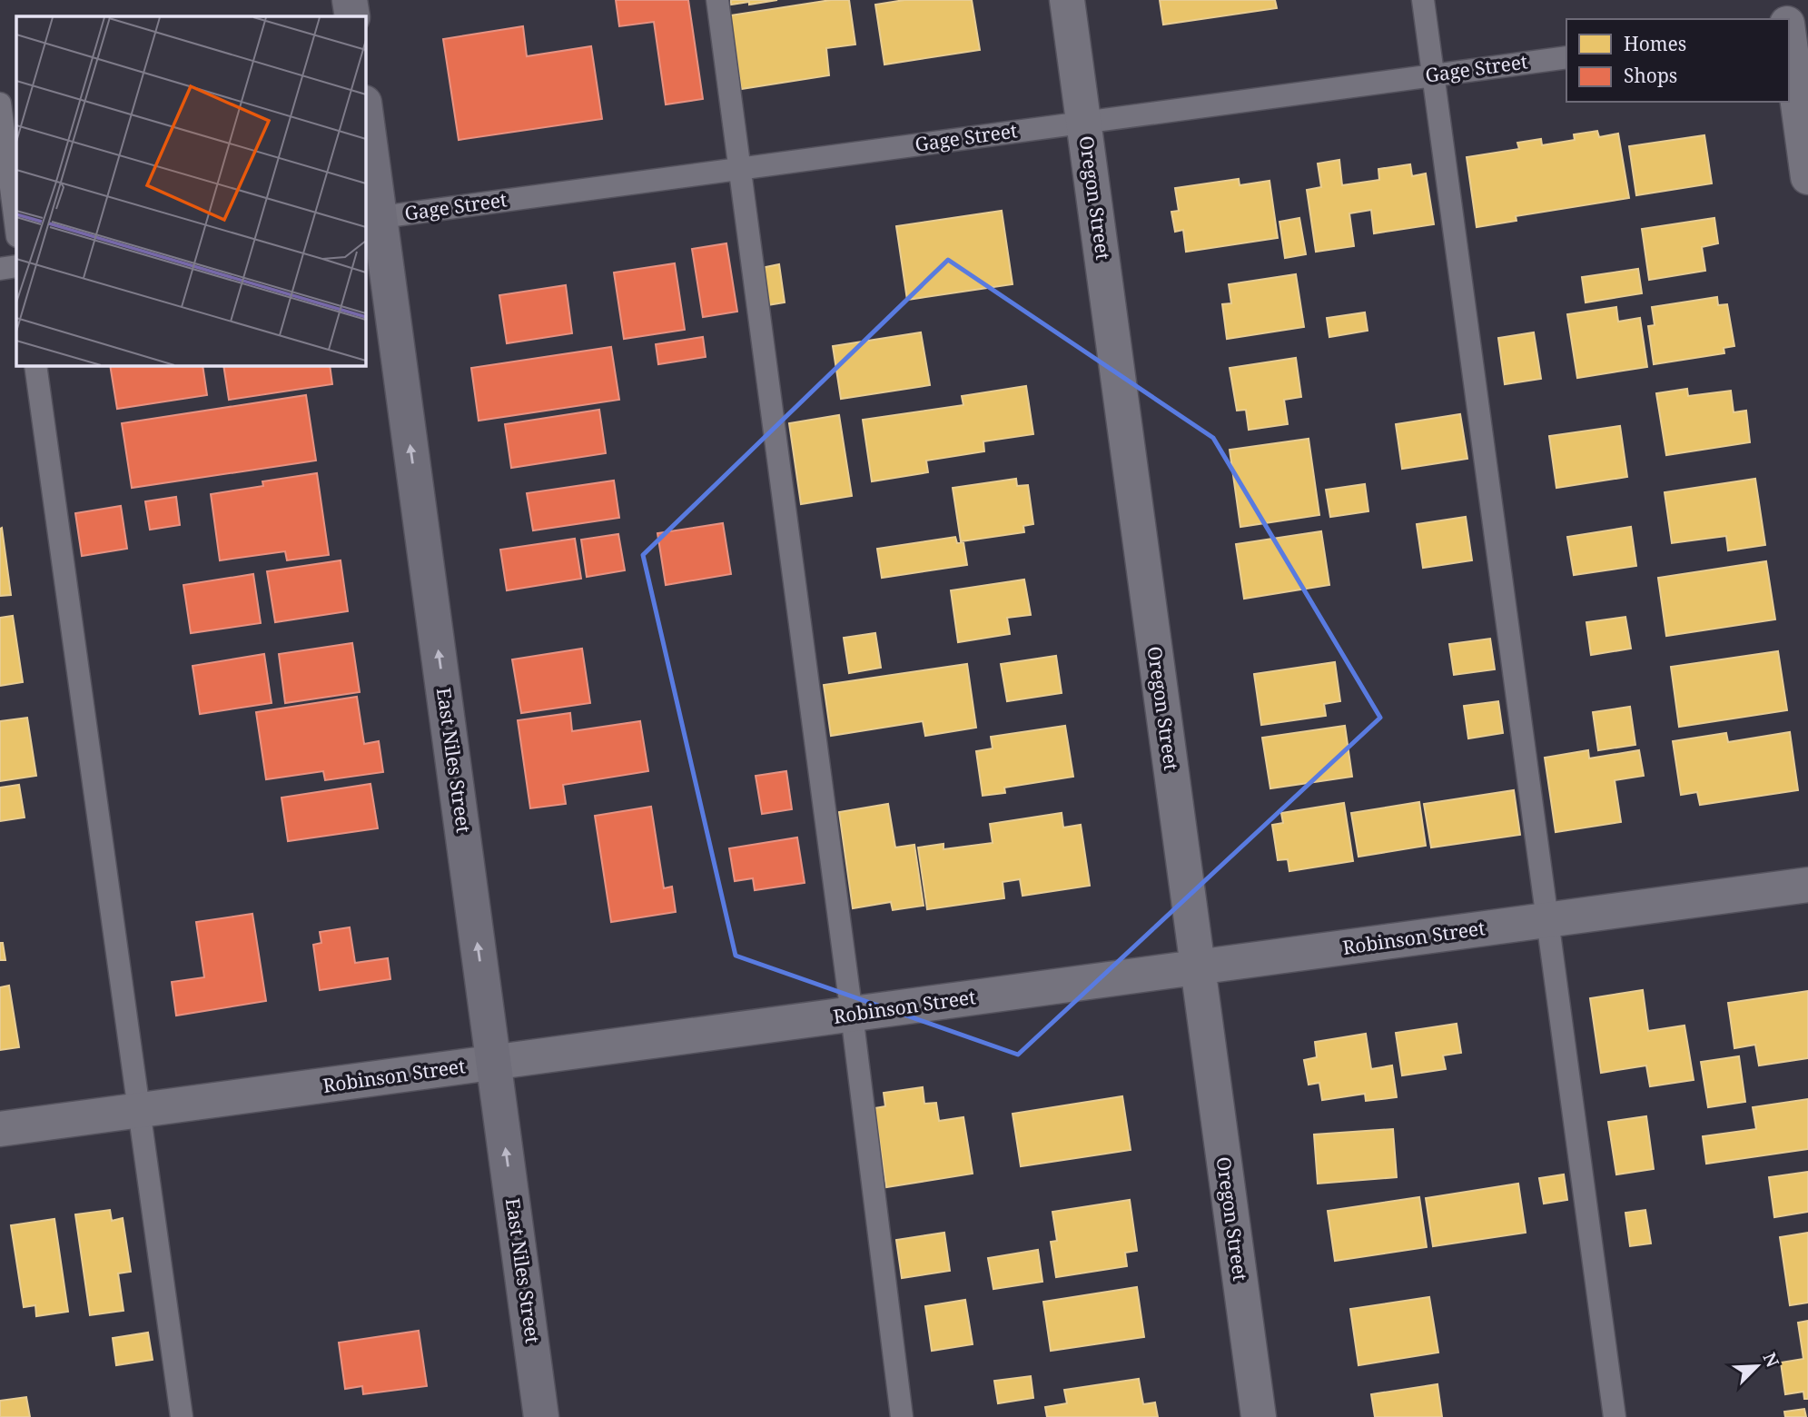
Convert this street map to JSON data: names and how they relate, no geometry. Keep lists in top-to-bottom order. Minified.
{"streets":{"main road":["East Niles Street"],"street":["Oregon Street","Robinson Street"],"lane":["Gage Street"]},"crossings":[["Gage Street","Oregon Street"],["Gage Street","East Niles Street"],["Oregon Street","Robinson Street"],["East Niles Street","Robinson Street"]],"one_way":["East Niles Street"],"legend":["Homes","Shops"],"north":"top right"}
